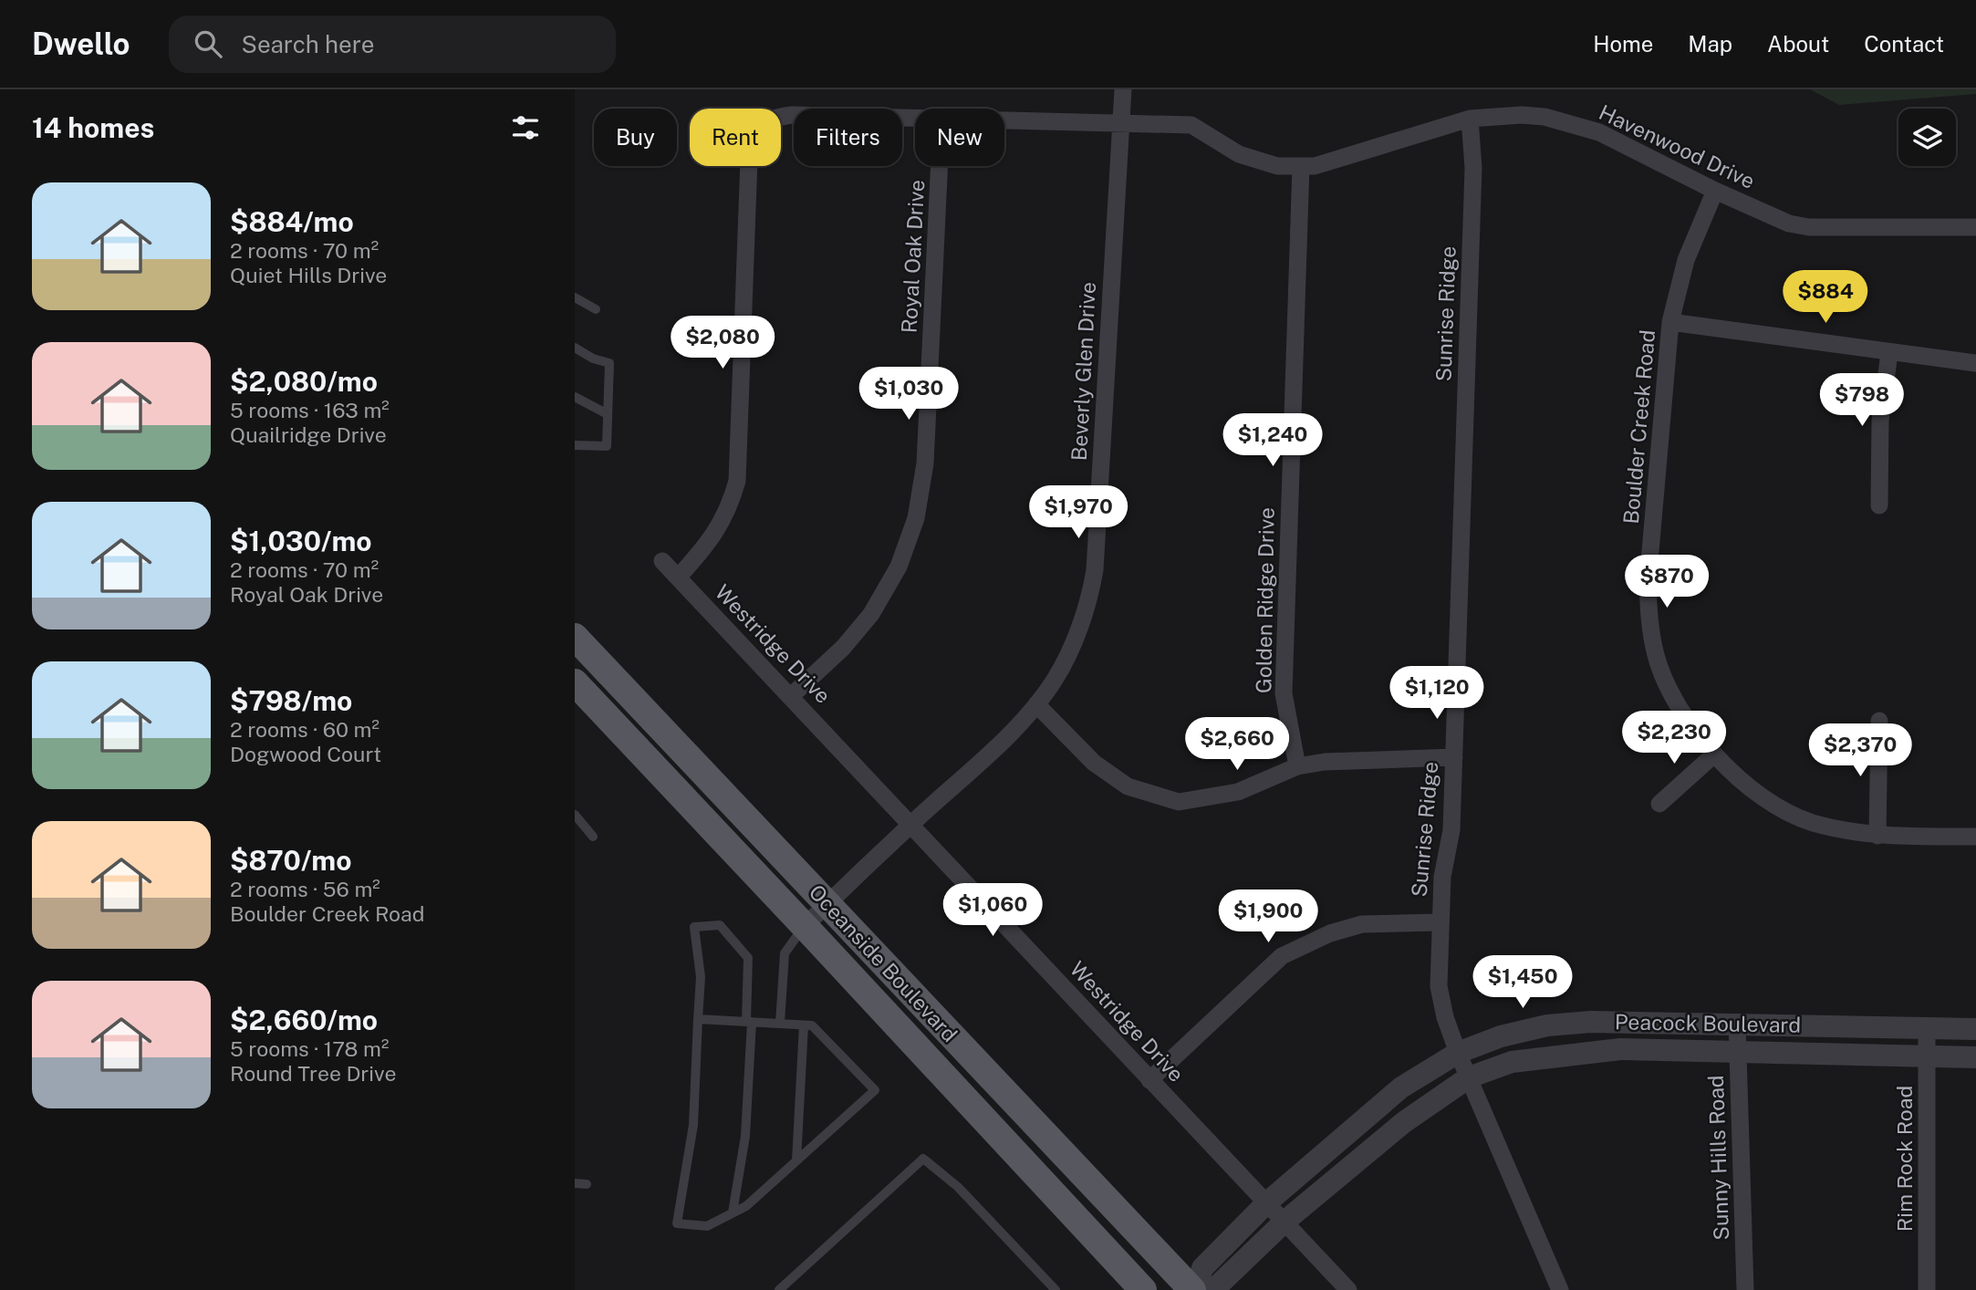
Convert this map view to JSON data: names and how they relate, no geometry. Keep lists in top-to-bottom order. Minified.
{"streets":{"main road":["Oceanside Boulevard"],"street":["Havenwood Drive","Royal Oak Drive","Sunrise Ridge","Beverly Glen Drive","Boulder Creek Road","Golden Ridge Drive","Westridge Drive","Peacock Boulevard","Sunny Hills Road","Rim Rock Road"]},"crossings":[["Havenwood Drive","Sunrise Ridge"],["Havenwood Drive","Beverly Glen Drive"],["Havenwood Drive","Boulder Creek Road"],["Havenwood Drive","Golden Ridge Drive"],["Havenwood Drive","Westridge Drive"],["Royal Oak Drive","Westridge Drive"],["Sunrise Ridge","Peacock Boulevard"],["Beverly Glen Drive","Westridge Drive"],["Beverly Glen Drive","Oceanside Boulevard"],["Westridge Drive","Peacock Boulevard"],["Oceanside Boulevard","Peacock Boulevard"],["Peacock Boulevard","Sunny Hills Road"],["Peacock Boulevard","Rim Rock Road"]],"page":{"header":"Dwello","search":"Search here","nav":["Home","Map","About","Contact"],"heading":"14 homes","chip":["Buy","Rent","Filters","New"],"list":[{"name":"$884/mo","note":"2 rooms · 70 m² · Quiet Hills Drive"},{"name":"$2,080/mo","note":"5 rooms · 163 m² · Quailridge Drive"},{"name":"$1,030/mo","note":"2 rooms · 70 m² · Royal Oak Drive"},{"name":"$798/mo","note":"2 rooms · 60 m² · Dogwood Court"},{"name":"$870/mo","note":"2 rooms · 56 m² · Boulder Creek Road"},{"name":"$2,660/mo","note":"5 rooms · 178 m² · Round Tree Drive"}],"price":["$884","$2,080","$1,030","$798","$1,240","$1,970","$870","$1,120","$2,230","$2,660","$2,370","$1,060","$1,900","$1,450"]}}
